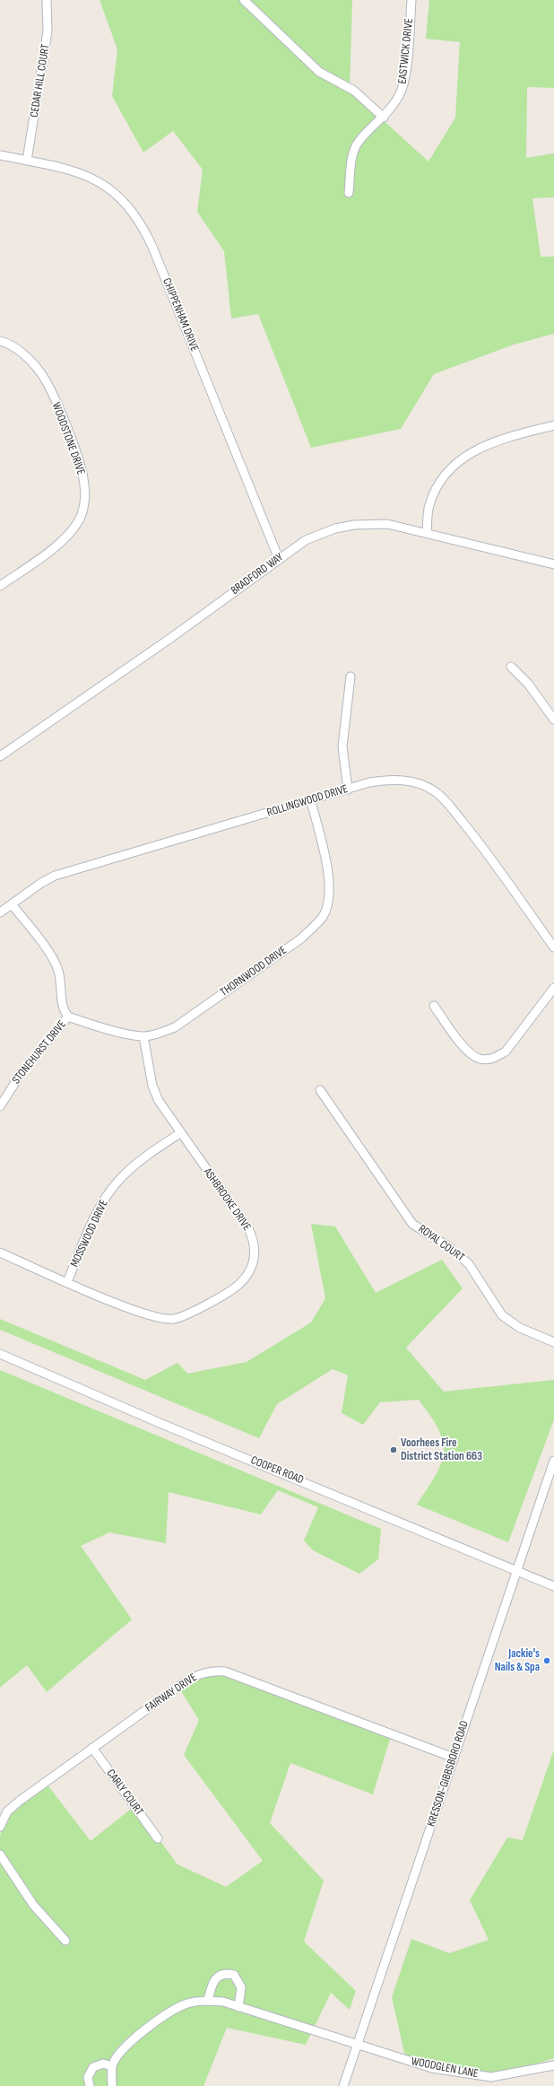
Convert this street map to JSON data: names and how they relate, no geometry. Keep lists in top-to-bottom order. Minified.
{"streets":{"street":["EASTWICK DRIVE","CEDAR HILL COURT","CHIPPENHAM DRIVE","WOODSTONE DRIVE","BRADFORD WAY","ROLLINGWOOD DRIVE","THORNWOOD DRIVE","STONEHURST DRIVE","ASHBROOKE DRIVE","MOSSWOOD DRIVE","ROYAL COURT","COOPER ROAD","FAIRWAY DRIVE","KRESSON-GIBBSBORO ROAD","CARLY COURT","WOODGLEN LANE"]},"crossings":[["CEDAR HILL COURT","CHIPPENHAM DRIVE"],["CHIPPENHAM DRIVE","BRADFORD WAY"],["ROLLINGWOOD DRIVE","THORNWOOD DRIVE"],["ROLLINGWOOD DRIVE","STONEHURST DRIVE"],["THORNWOOD DRIVE","STONEHURST DRIVE"],["THORNWOOD DRIVE","ASHBROOKE DRIVE"],["ASHBROOKE DRIVE","MOSSWOOD DRIVE"],["COOPER ROAD","KRESSON-GIBBSBORO ROAD"],["FAIRWAY DRIVE","KRESSON-GIBBSBORO ROAD"],["FAIRWAY DRIVE","CARLY COURT"],["KRESSON-GIBBSBORO ROAD","WOODGLEN LANE"]],"places":["Voorhees Fire District Station 663","Jackie's Nails & Spa"]}
